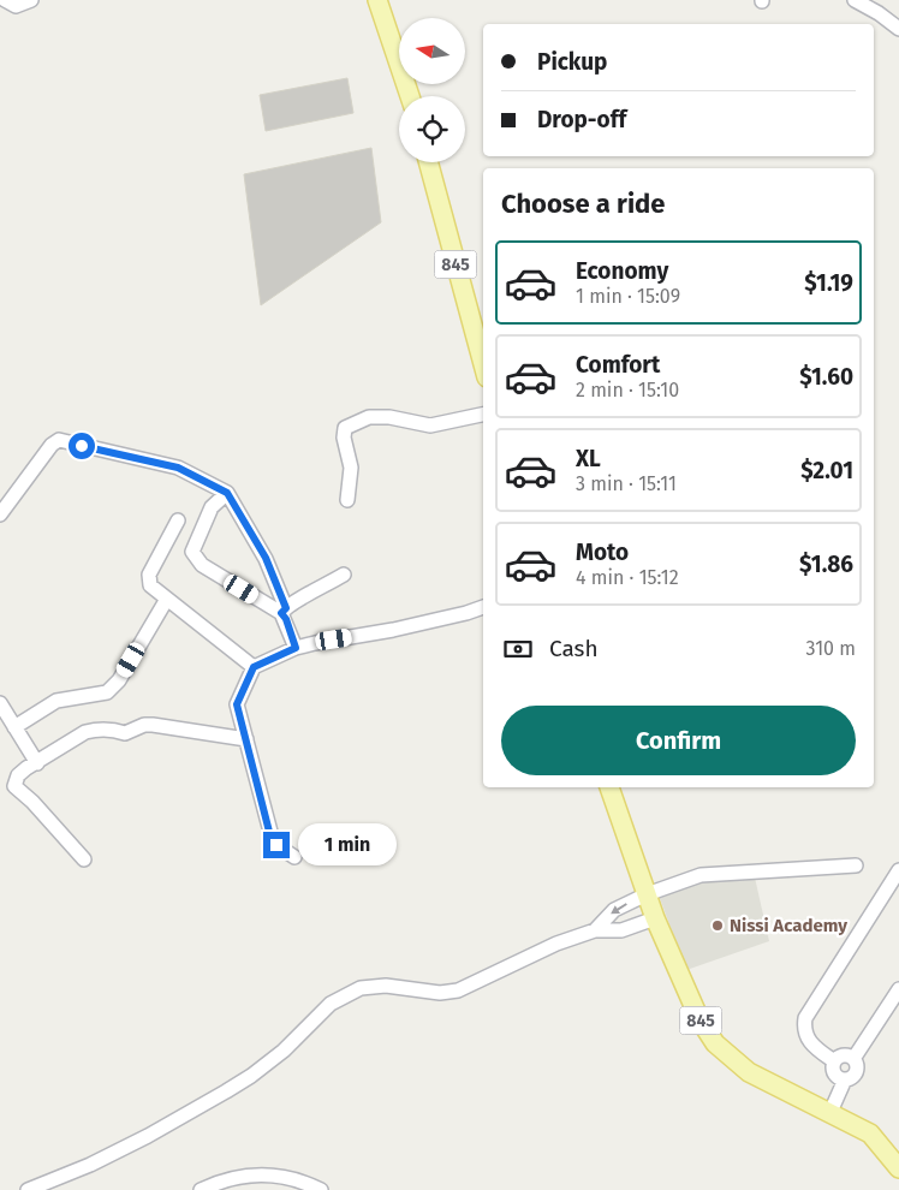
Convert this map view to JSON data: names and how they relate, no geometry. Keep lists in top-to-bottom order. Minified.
{"streets":{"main road":["845"]},"places":["Nissi Academy"],"north":"left","page":{"banner":["Pickup","Drop-off"],"heading":"Choose a ride","list":[{"name":"Economy","note":"1 min · 15:09","value":"$1.19"},{"name":"Comfort","note":"2 min · 15:10","value":"$1.60"},{"name":"XL","note":"3 min · 15:11","value":"$2.01"},{"name":"Moto","note":"4 min · 15:12","value":"$1.86"}],"pay":["Cash","310 m"],"buttons":"Confirm","bubble":"1 min"}}
